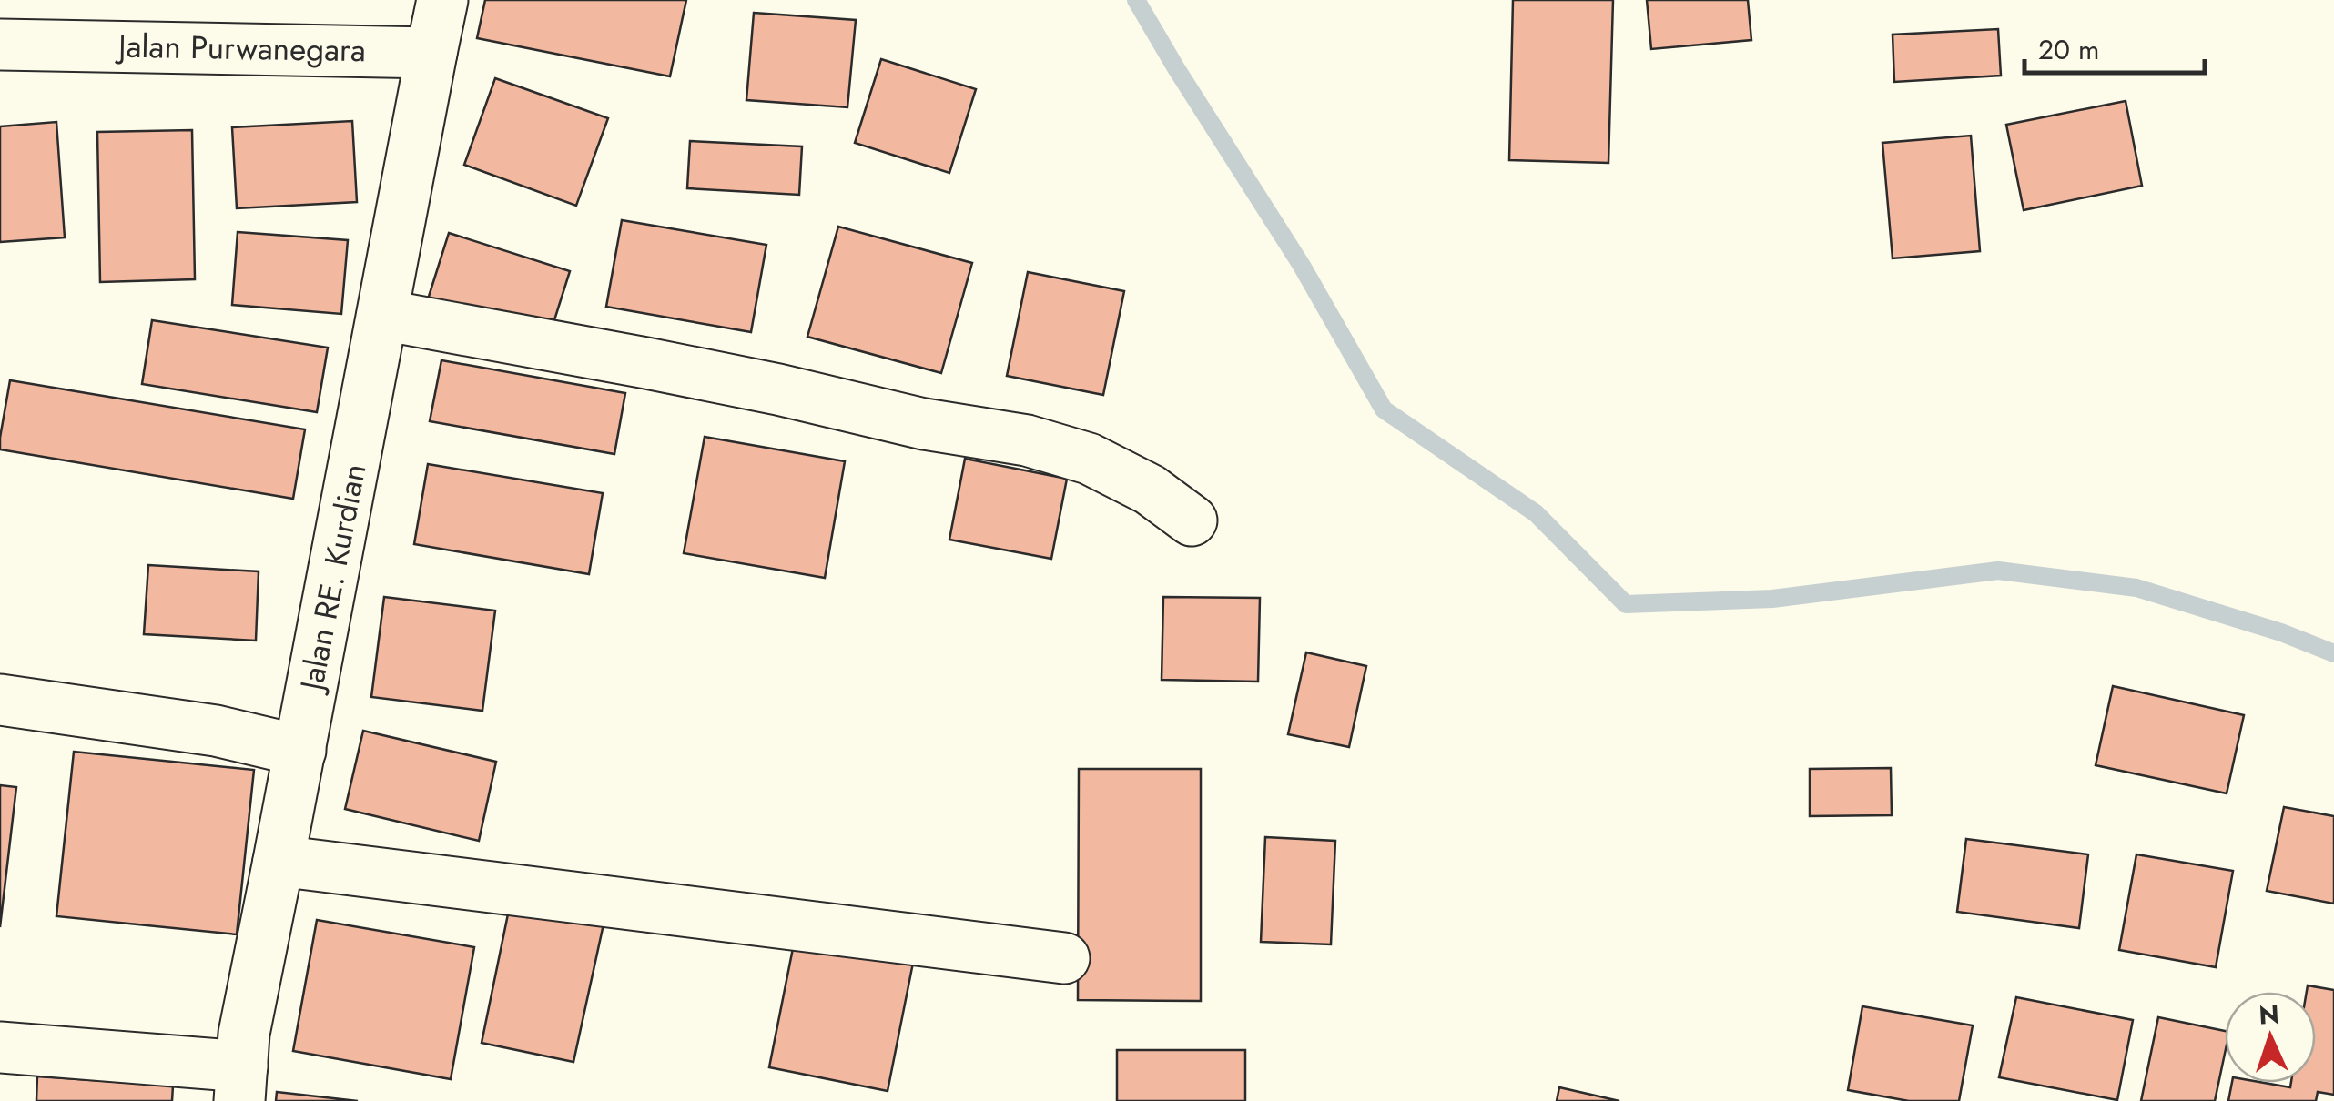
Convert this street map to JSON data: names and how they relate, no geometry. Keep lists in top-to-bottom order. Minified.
{"streets":{"street":["Jalan Purwanegara","Jalan RE. Kurdian"]},"crossings":[["Jalan Purwanegara","Jalan RE. Kurdian"]],"scale_bar":"20 m","north":"top"}
